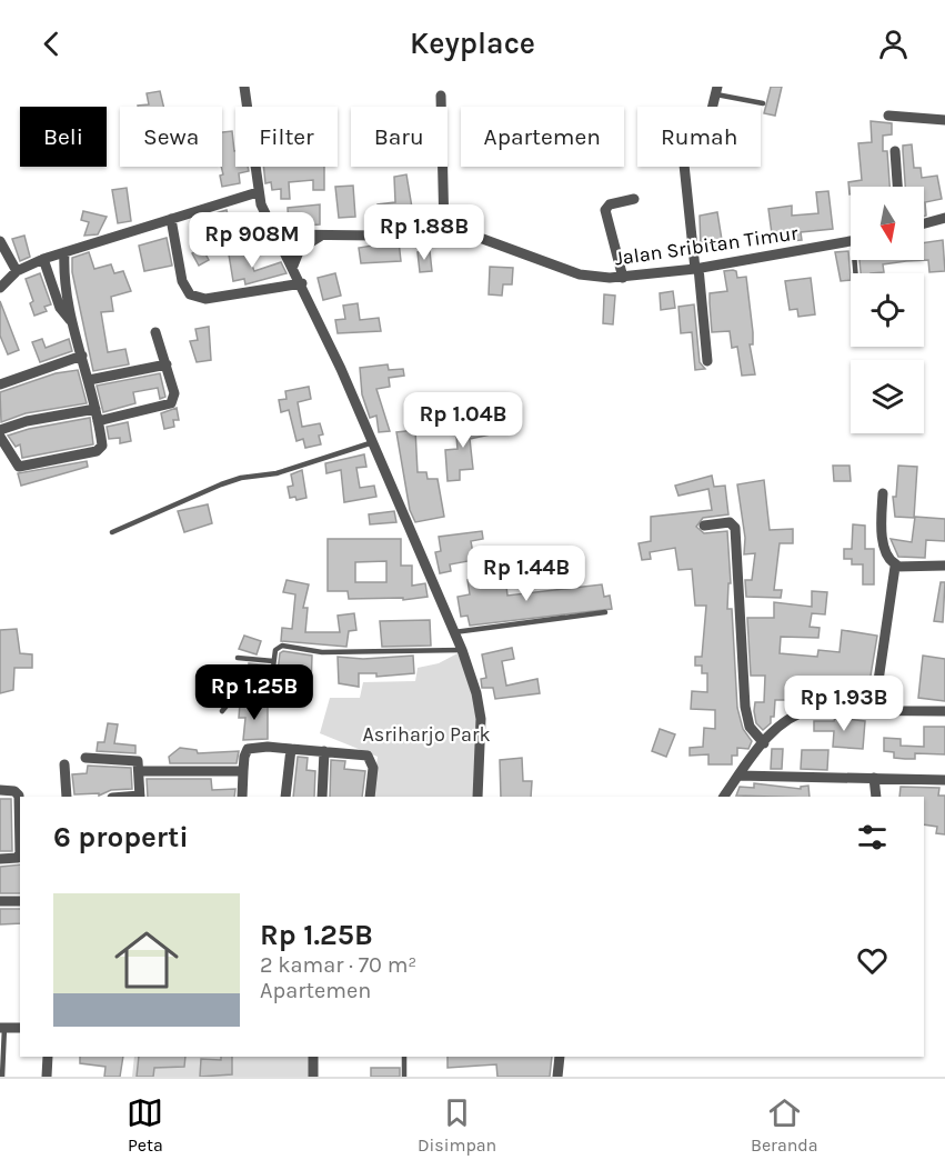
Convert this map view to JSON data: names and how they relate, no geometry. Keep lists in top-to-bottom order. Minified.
{"streets":{"street":["Jalan Sribitan Timur"]},"parks":["Asriharjo Park"],"north":"bottom","page":{"header":"Keyplace","chip":["Beli","Sewa","Filter","Baru","Apartemen","Rumah"],"price":["Rp 1.88B","Rp 908M","Rp 1.04B","Rp 1.44B","Rp 1.25B","Rp 1.93B"],"heading":"6 properti","list":[{"name":"Rp 1.25B","note":"2 kamar · 70 m² · Apartemen"}],"tabs":["Peta","Disimpan","Beranda"]}}
